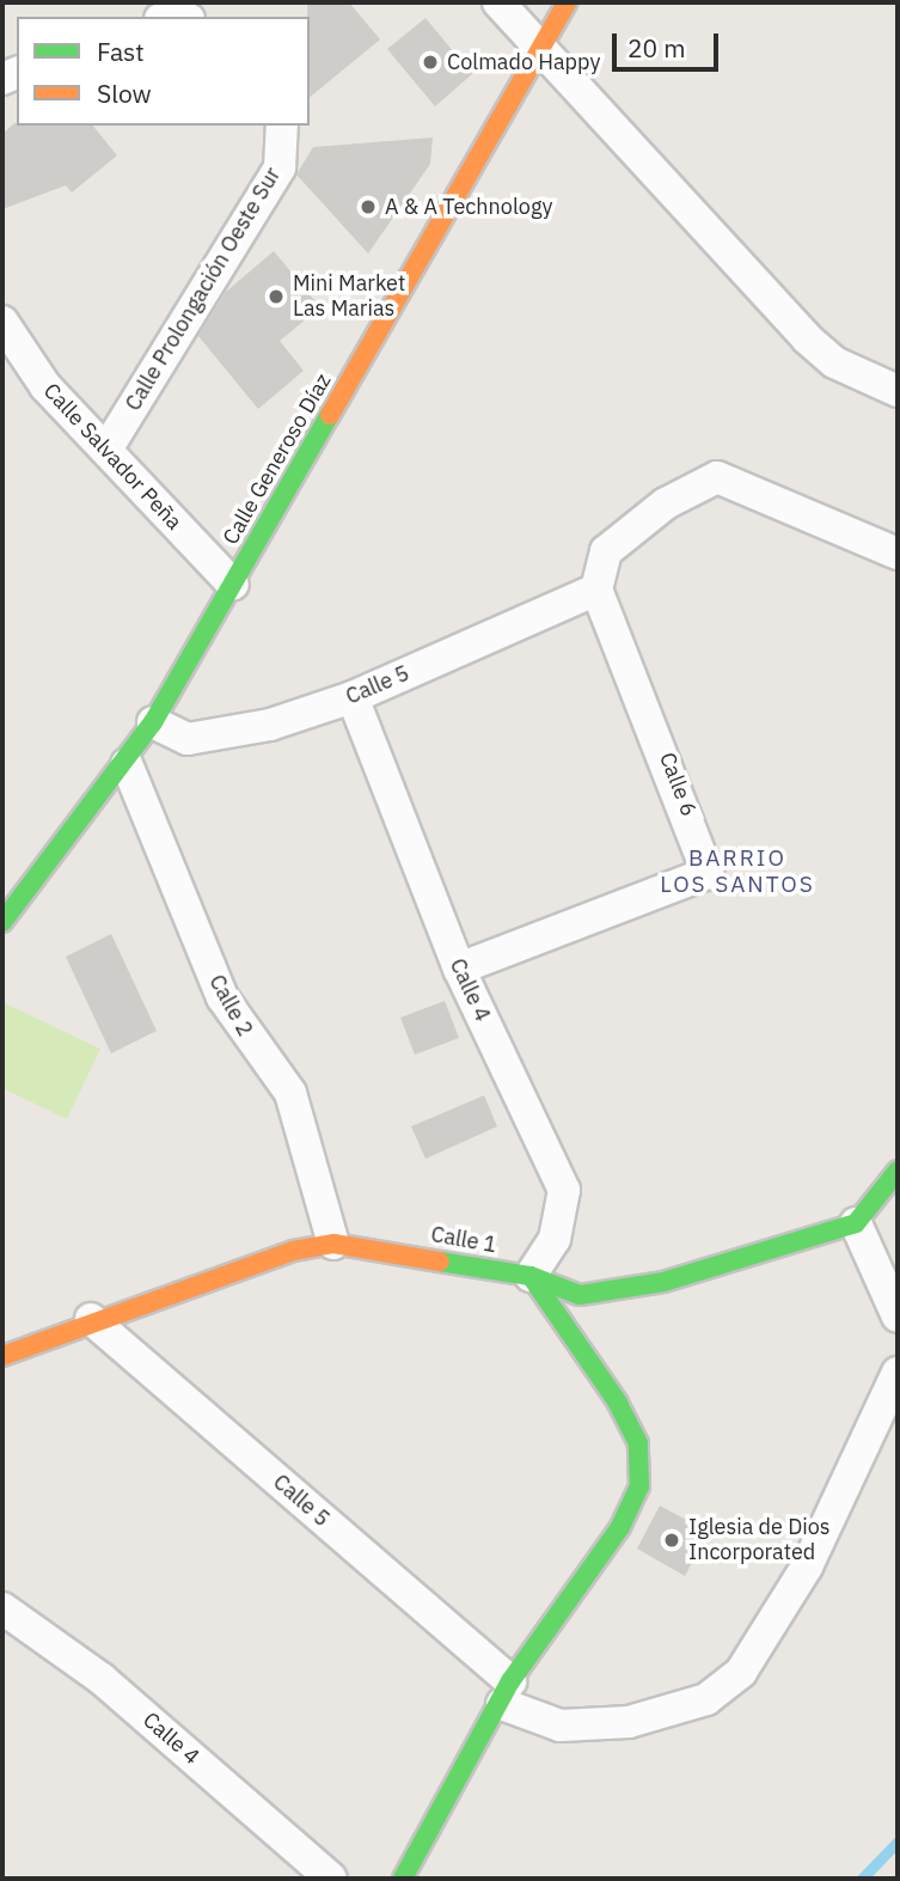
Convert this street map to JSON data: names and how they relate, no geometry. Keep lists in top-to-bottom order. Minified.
{"streets":{"street":["Calle Prolongación Oeste Sur","Calle Salvador Peña","Calle Generoso Díaz","Calle 5","Calle 6","Calle 4","Calle 2","Calle 1"]},"crossings":[["Calle Prolongación Oeste Sur","Calle Salvador Peña"],["Calle Salvador Peña","Calle Generoso Díaz"],["Calle Generoso Díaz","Calle 5"],["Calle Generoso Díaz","Calle 2"],["Calle 5","Calle 6"],["Calle 5","Calle 4"],["Calle 5","Calle 1"],["Calle 6","Calle 4"],["Calle 4","Calle 1"],["Calle 2","Calle 1"]],"districts":["BARRIO LOS SANTOS"],"places":["Colmado Happy","A & A Technology","Mini Market Las Marias","Iglesia de Dios Incorporated"],"legend":["Fast","Slow"],"scale_bar":"20 m"}
